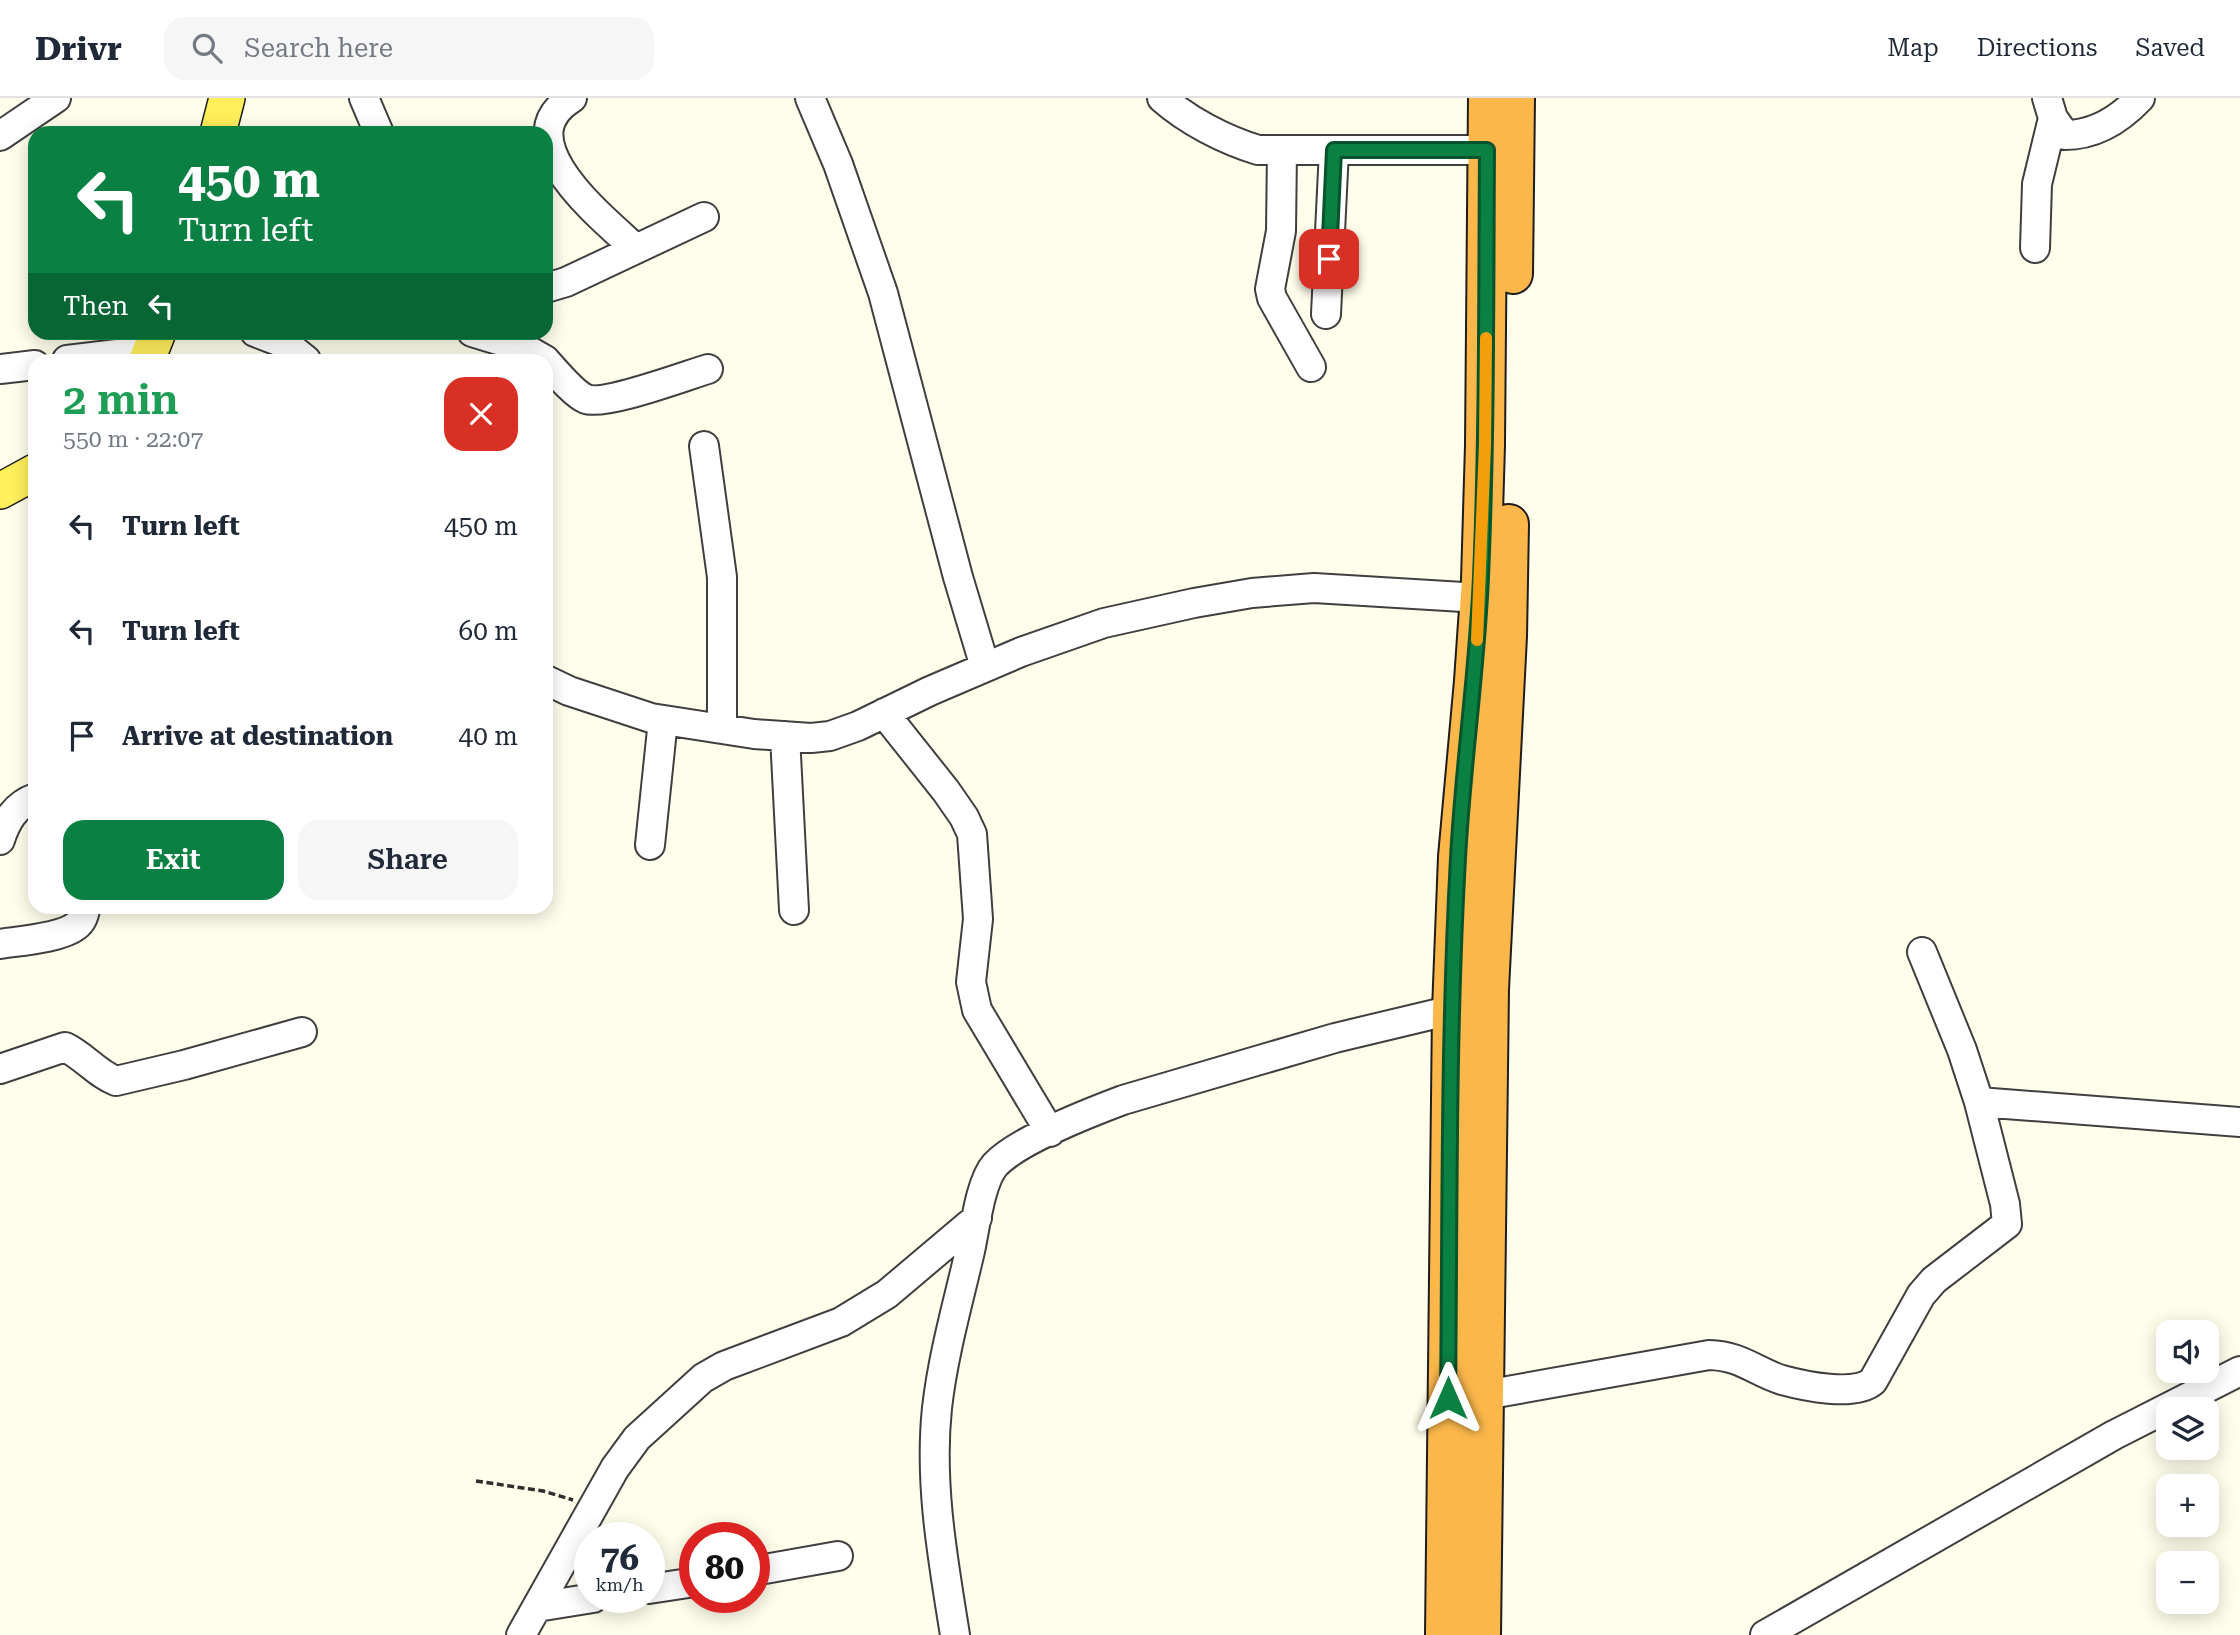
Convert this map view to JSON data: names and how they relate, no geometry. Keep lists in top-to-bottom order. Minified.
{"page":{"header":"Drivr","search":"Search here","nav":["Map","Directions","Saved"],"turn":["450 m","Turn left"],"then":"Then","heading":["2 min","550 m · 22:07"],"list":[{"name":"Turn left","value":"450 m"},{"name":"Turn left","value":"60 m"},{"name":"Arrive at destination","value":"40 m"}],"buttons":["Exit","Share"],"map_buttons":["+","−"],"speed":"76 km/h","limit":"80"}}
